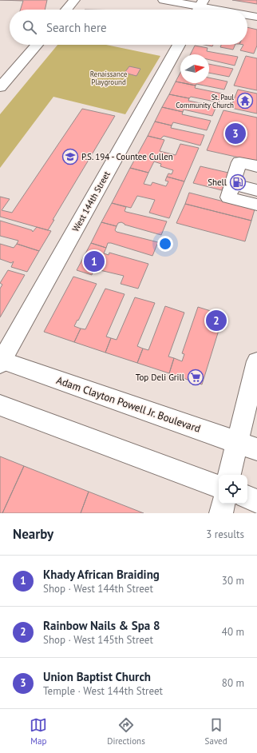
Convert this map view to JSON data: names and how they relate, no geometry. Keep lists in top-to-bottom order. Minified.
{"streets":{"street":["West 144th Street","Adam Clayton Powell Jr. Boulevard"]},"crossings":[["West 144th Street","Adam Clayton Powell Jr. Boulevard"]],"parks":["Renaissance Playground"],"places":{"temple":["St. Paul Community Church"],"school or university":["P.S. 194 - Countee Cullen"],"fuel station":["Shell"],"supermarket":["Top Deli Grill"]},"north":"right","page":{"search":"Search here","pins":["3","1","2"],"heading":["Nearby","3 results"],"list":[{"mark":"1","name":"Khady African Braiding","note":"Shop · West 144th Street","value":"30 m"},{"mark":"2","name":"Rainbow Nails & Spa 8","note":"Shop · West 145th Street","value":"40 m"},{"mark":"3","name":"Union Baptist Church","note":"Temple · West 144th Street","value":"80 m"}],"nav":["Map","Directions","Saved"]}}
